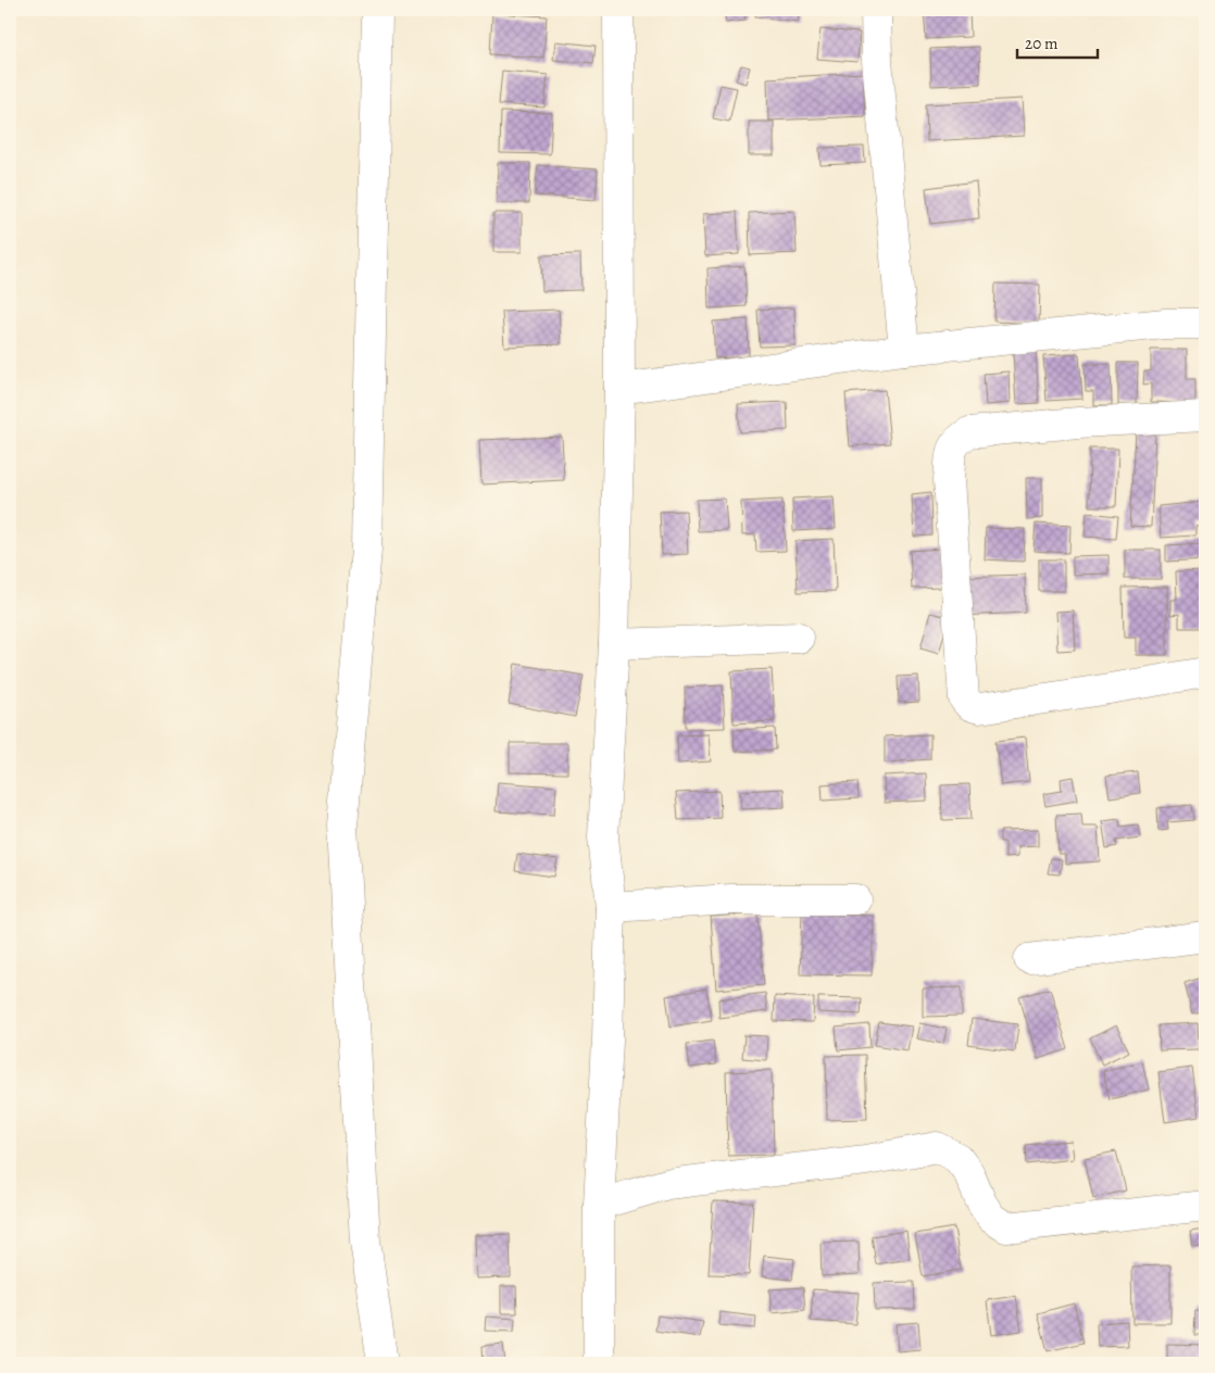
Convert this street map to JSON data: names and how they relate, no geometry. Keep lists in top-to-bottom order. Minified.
{"scale_bar":"20 m"}
